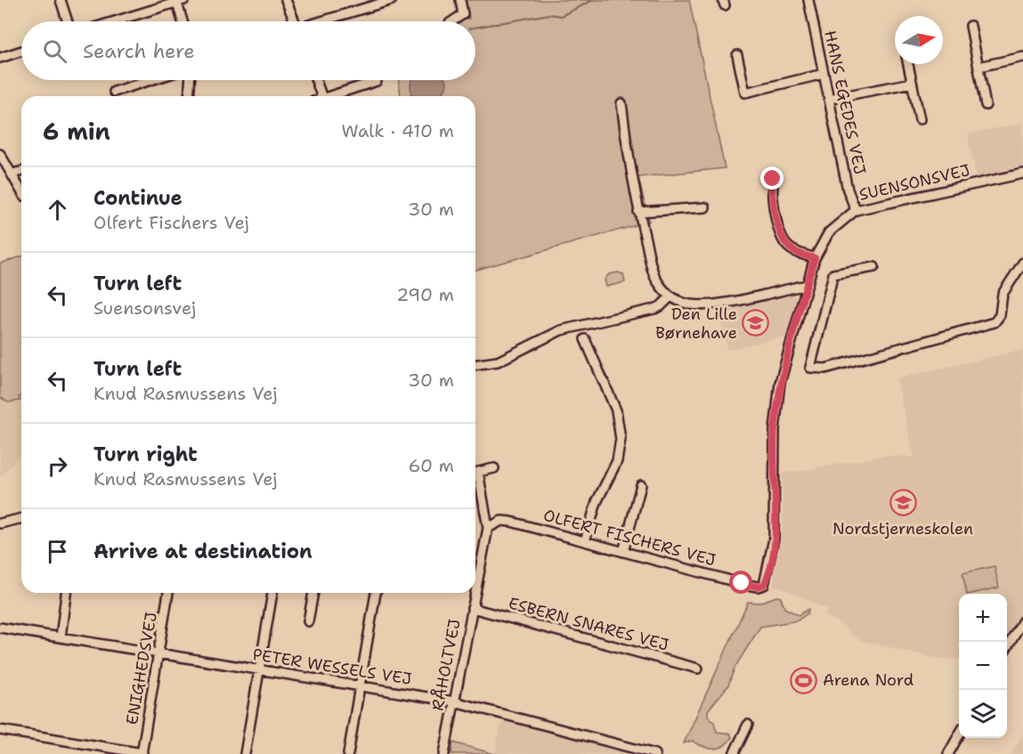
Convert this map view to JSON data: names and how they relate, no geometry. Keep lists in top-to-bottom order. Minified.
{"streets":{"street":["HANS EGEDES VEJ","SUENSONSVEJ","OLFERT FISCHERS VEJ","ESBERN SNARES VEJ","RÅHOLTVEJ","PETER WESSELS VEJ","ENIGHEDSVEJ"]},"crossings":[["HANS EGEDES VEJ","SUENSONSVEJ"],["SUENSONSVEJ","OLFERT FISCHERS VEJ"],["OLFERT FISCHERS VEJ","RÅHOLTVEJ"],["ESBERN SNARES VEJ","RÅHOLTVEJ"],["RÅHOLTVEJ","PETER WESSELS VEJ"],["PETER WESSELS VEJ","ENIGHEDSVEJ"]],"places":{"school or university":["Den Lille Børnehave","Nordstjerneskolen"],"sports":["Arena Nord"]},"north":"right","page":{"search":"Search here","heading":["6 min","Walk · 410 m"],"list":[["Continue","Olfert Fischers Vej","30 m"],["Turn left","Suensonsvej","290 m"],["Turn left","Knud Rasmussens Vej","30 m"],["Turn right","Knud Rasmussens Vej","60 m"],"Arrive at destination"],"map_buttons":["+","−"]}}
